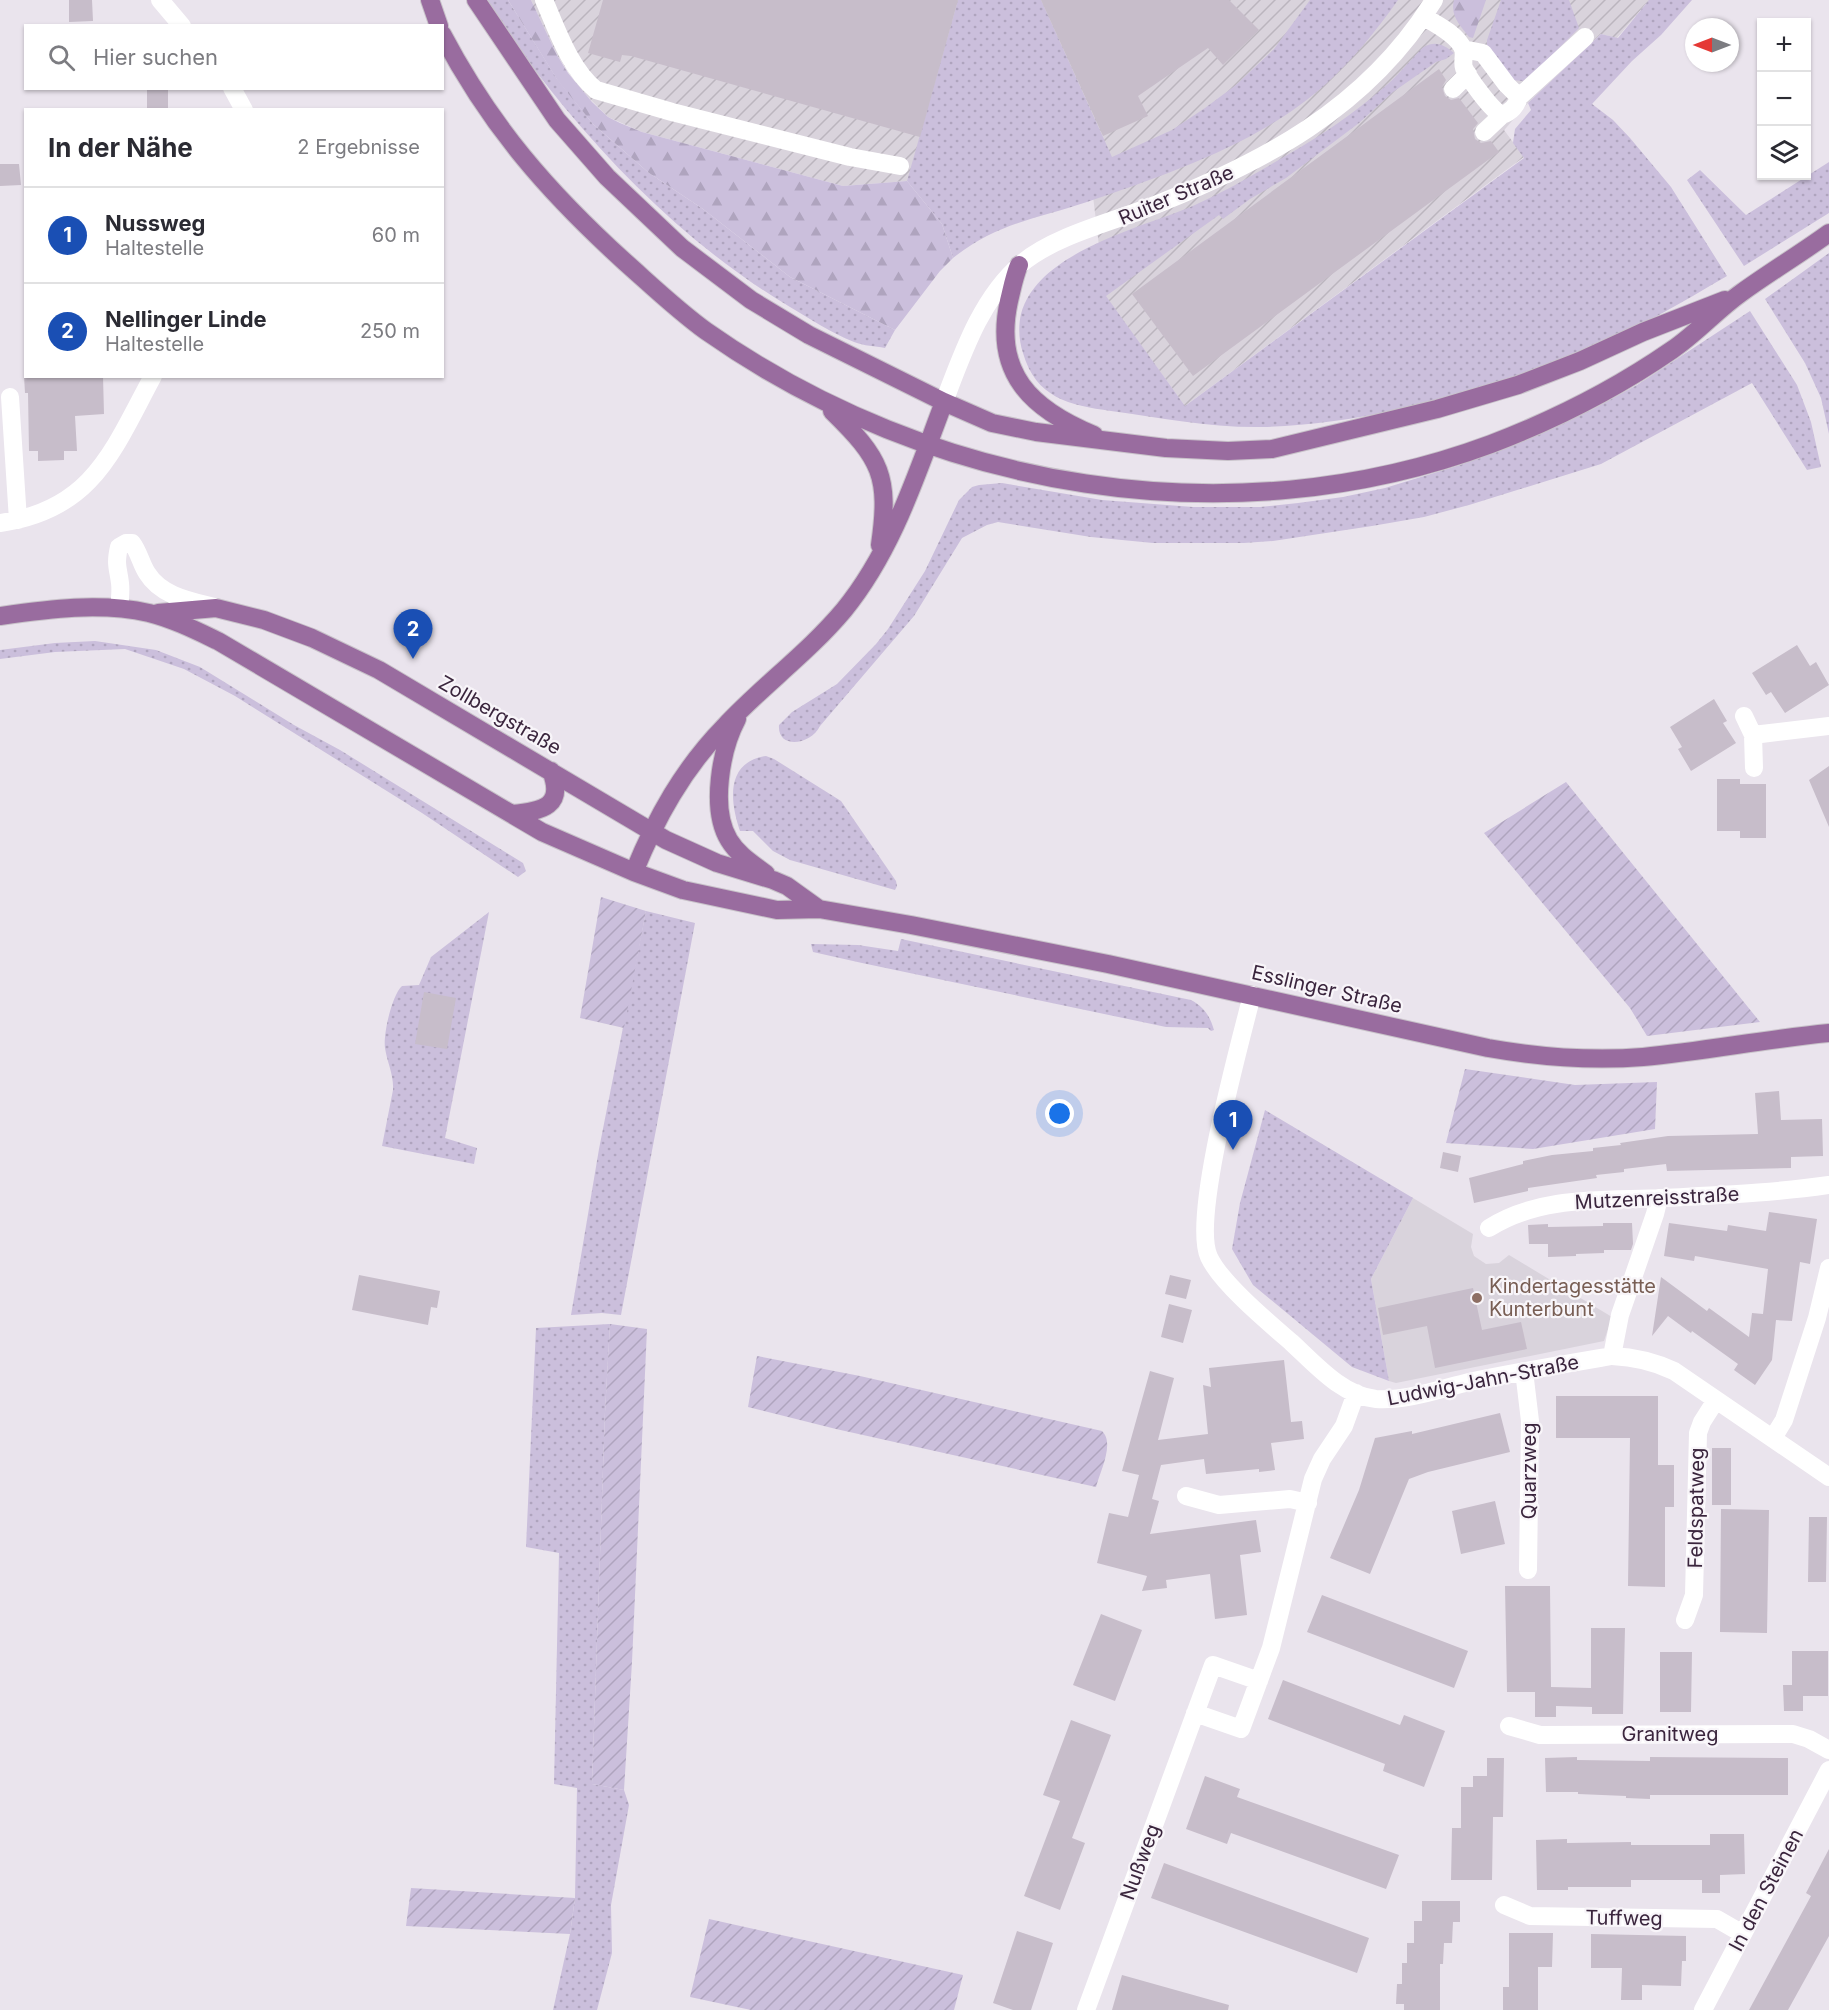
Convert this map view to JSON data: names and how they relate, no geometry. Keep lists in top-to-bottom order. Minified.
{"streets":{"main road":["Zollbergstraße","Esslinger Straße"],"street":["Ruiter Straße","Mutzenreisstraße","Ludwig-Jahn-Straße","Quarzweg","Feldspatweg","Granitweg","Nußweg","In den Steinen","Tuffweg"]},"crossings":[["Zollbergstraße","Esslinger Straße"],["Esslinger Straße","Ludwig-Jahn-Straße"],["Ludwig-Jahn-Straße","Quarzweg"],["Ludwig-Jahn-Straße","Feldspatweg"],["In den Steinen","Tuffweg"]],"places":["Kindertagesstätte Kunterbunt"],"north":"left","page":{"map_buttons":["+","−"],"search":"Hier suchen","heading":["In der Nähe","2 Ergebnisse"],"list":[{"mark":"1","name":"Nussweg","note":"Haltestelle","value":"60 m"},{"mark":"2","name":"Nellinger Linde","note":"Haltestelle","value":"250 m"}],"pins":["2","1"]}}
